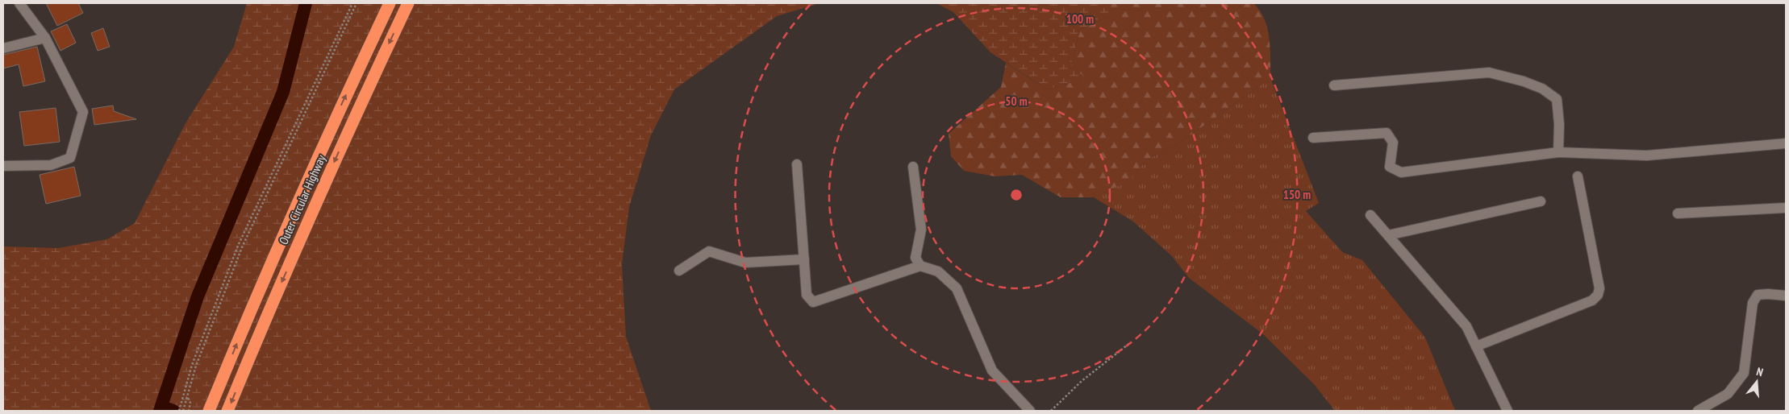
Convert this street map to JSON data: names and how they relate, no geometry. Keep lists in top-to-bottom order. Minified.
{"streets":{"highway":["Outer Circular Highway"]},"north":"top","rings":["100 m","50 m","150 m"]}
